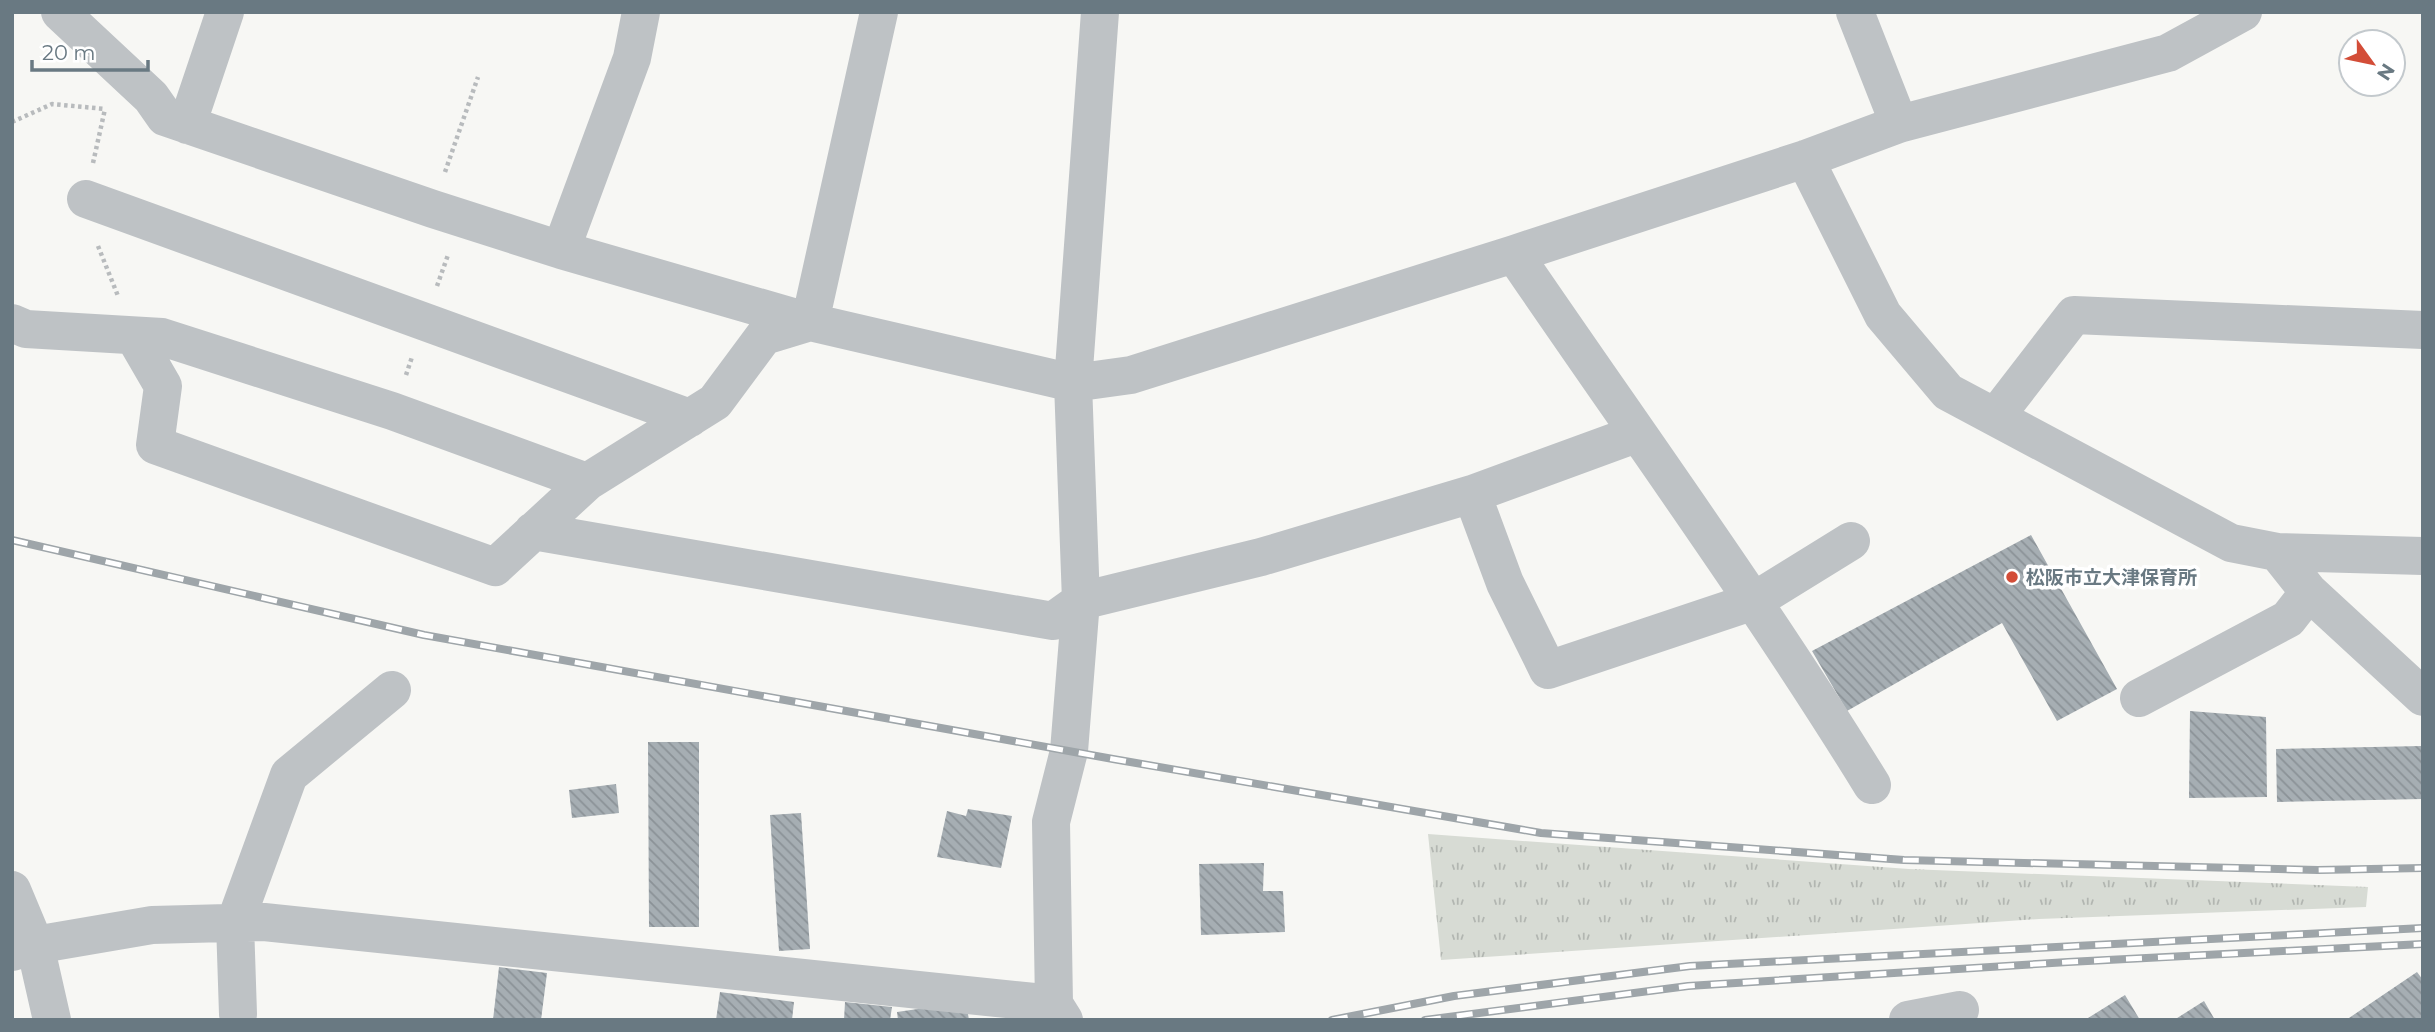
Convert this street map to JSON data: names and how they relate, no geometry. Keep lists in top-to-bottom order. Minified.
{"places":["松阪市立大津保育所"],"scale_bar":"20 m","north":"bottom right"}
